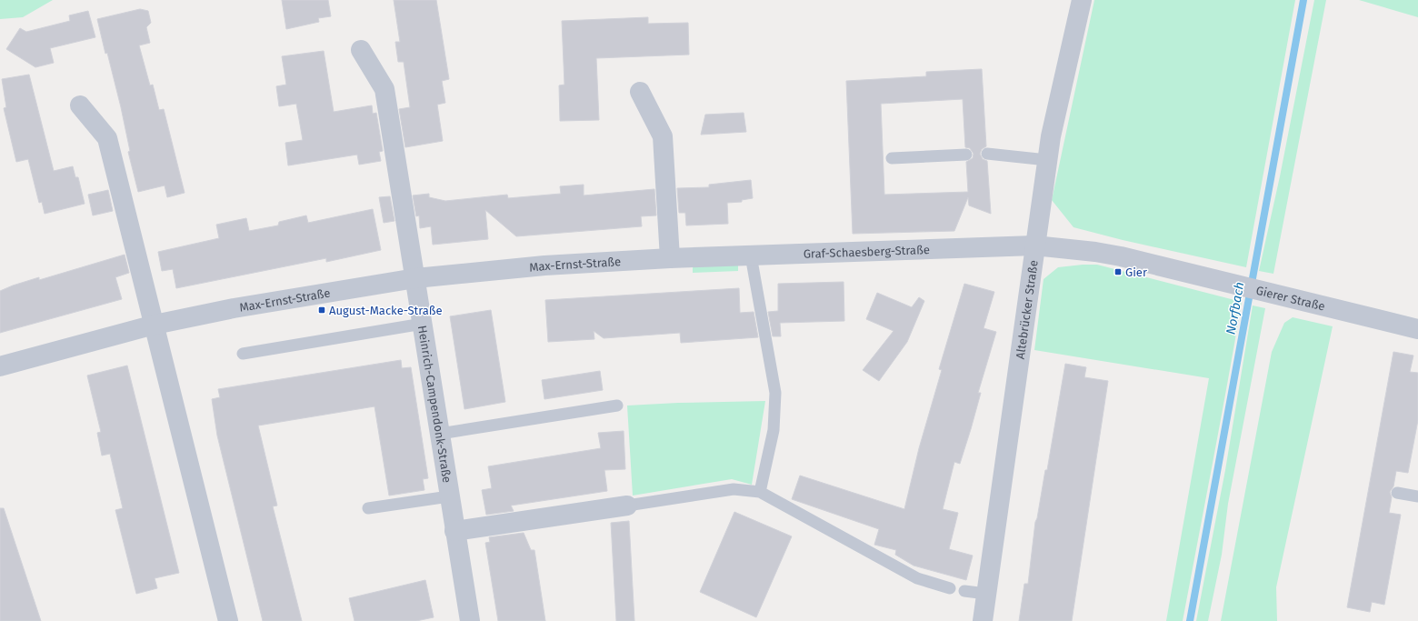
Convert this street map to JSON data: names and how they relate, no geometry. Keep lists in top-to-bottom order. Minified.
{"streets":{"street":["Graf-Schaesberg-Straße","Max-Ernst-Straße","Gierer Straße","Altebrücker Straße","Heinrich-Campendonk-Straße"]},"crossings":[["Graf-Schaesberg-Straße","Max-Ernst-Straße"],["Graf-Schaesberg-Straße","Gierer Straße"],["Graf-Schaesberg-Straße","Altebrücker Straße"],["Max-Ernst-Straße","Heinrich-Campendonk-Straße"],["Gierer Straße","Altebrücker Straße"]],"water":["Norfbach"],"places":{"transit":["Gier","August-Macke-Straße"]}}
